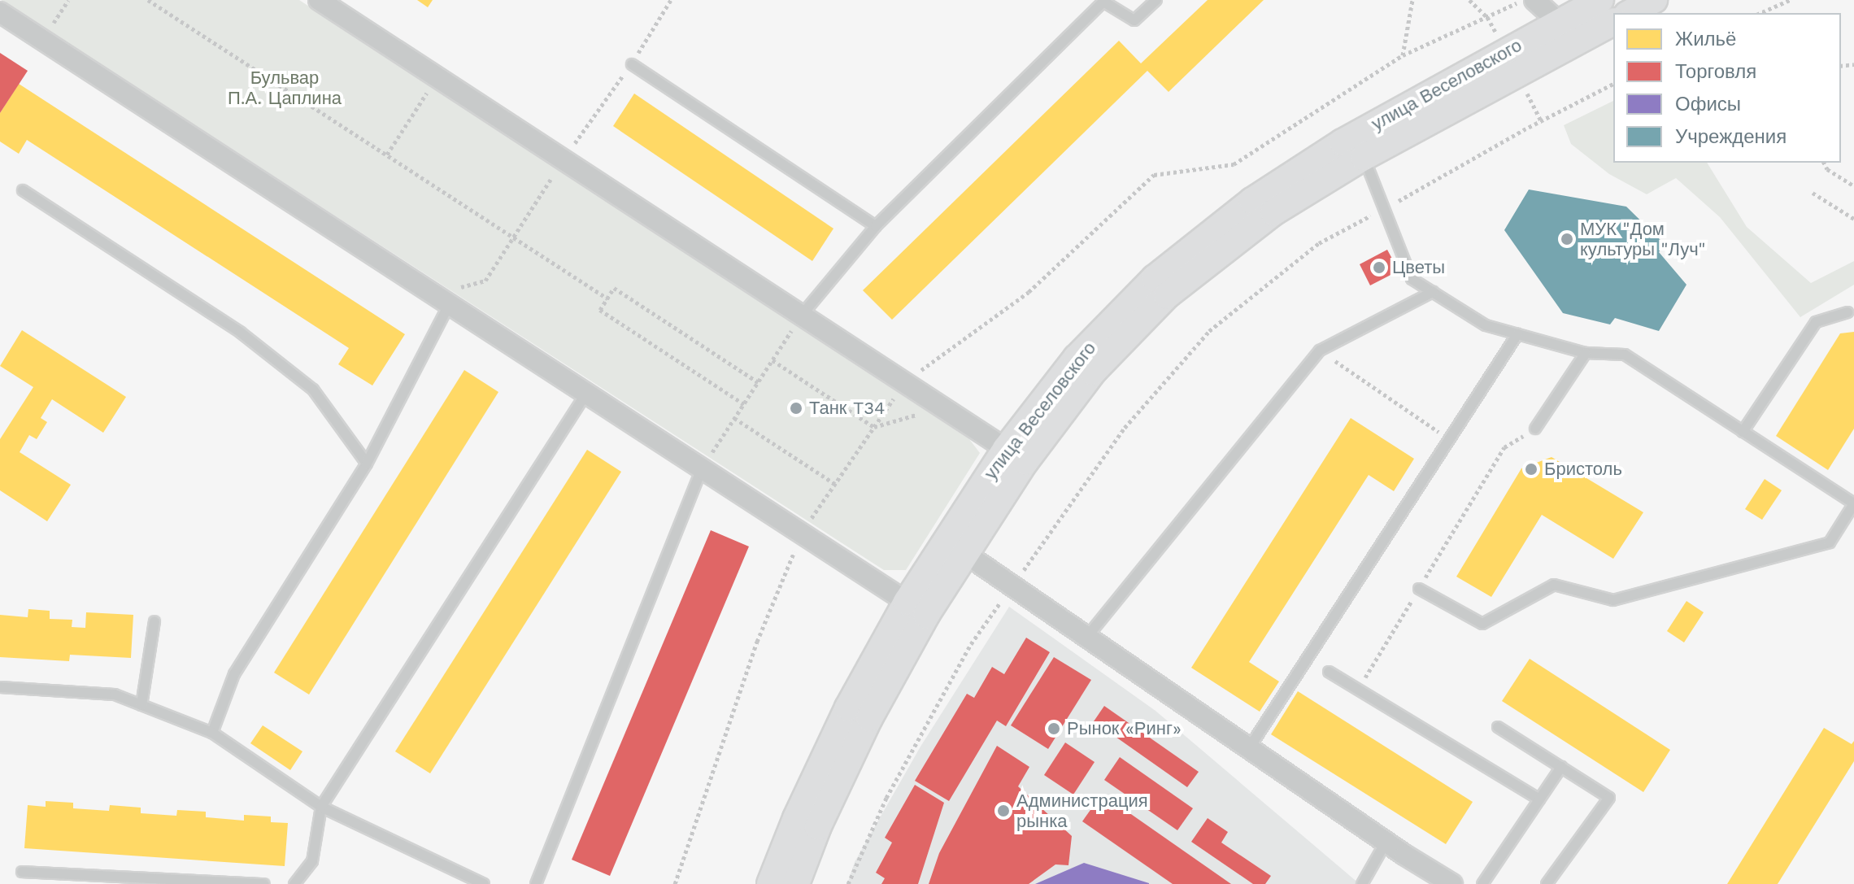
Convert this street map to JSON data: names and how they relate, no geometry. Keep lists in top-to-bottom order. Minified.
{"streets":{"main road":["улица Веселовского"]},"parks":["Бульвар П.А. Цаплина"],"places":["МУК \"Дом культуры \"Луч\"","Цветы","Танк T34","Бристоль","Рынок «Ринг»","Администрация рынка"],"legend":["Жильё","Торговля","Офисы","Учреждения"]}
